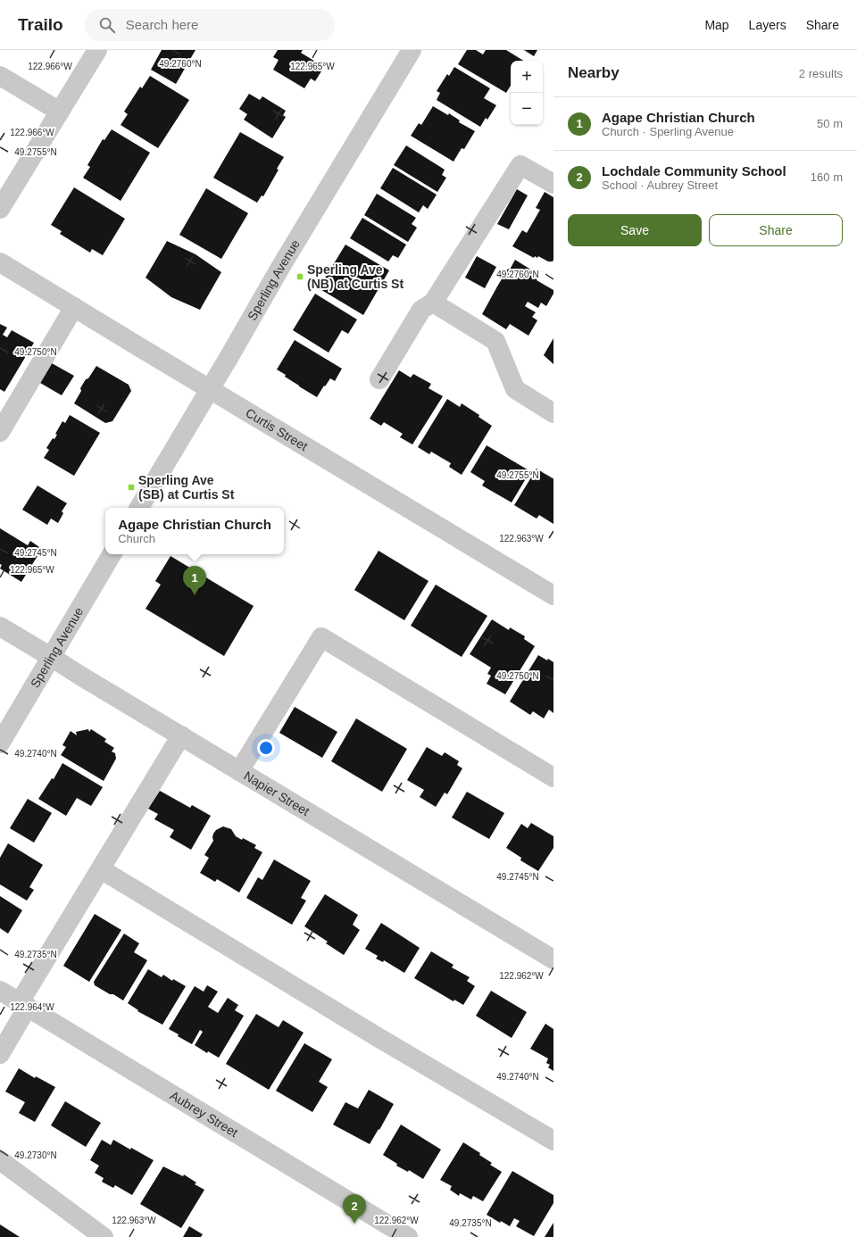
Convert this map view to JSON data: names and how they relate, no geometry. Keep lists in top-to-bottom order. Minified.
{"streets":{"street":["Sperling Avenue","Curtis Street","Napier Street","Aubrey Street"]},"crossings":[["Sperling Avenue","Curtis Street"],["Sperling Avenue","Napier Street"]],"places":{"transit":["Sperling Ave (NB) at Curtis St","Sperling Ave (SB) at Curtis St"]},"page":{"header":"Trailo","search":"Search here","nav":["Map","Layers","Share"],"heading":["Nearby","2 results"],"map_buttons":["+","−"],"list":[{"mark":"1","name":"Agape Christian Church","note":"Church · Sperling Avenue","value":"50 m"},{"mark":"2","name":"Lochdale Community School","note":"School · Aubrey Street","value":"160 m"}],"buttons":["Save","Share"],"popup":["Agape Christian Church","Church"],"pins":["1","2"]},"coordinates":["49.2760°N","122.966°W","122.965°W","49.2755°N","49.2750°N","122.963°W","49.2745°N","49.2740°N","49.2735°N","122.962°W","122.964°W","49.2730°N"]}
